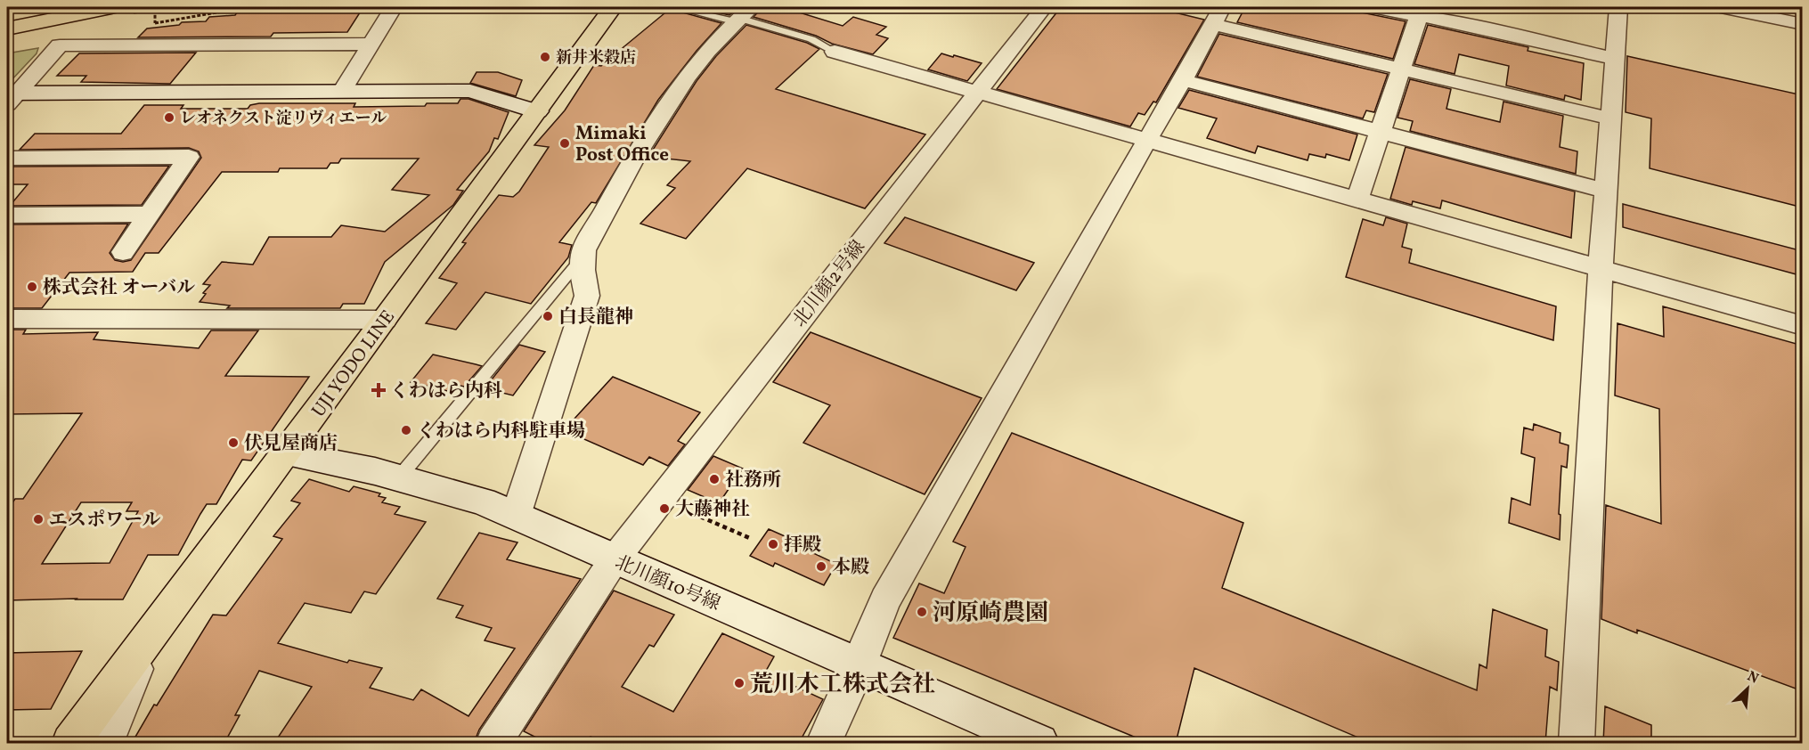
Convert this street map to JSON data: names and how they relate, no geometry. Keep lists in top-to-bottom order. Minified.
{"streets":{"main road":["UJI YODO LINE"],"street":["北川顔2号線","北川顔10号線"]},"crossings":[["北川顔2号線","北川顔10号線"],["UJI YODO LINE","北川顔10号線"]],"places":{"other":["新井米穀店","レオネクスト淀リヴィエール","Mimaki Post Office","株式会社 オーバル","白長龍神","くわはら内科駐車場","伏見屋商店","社務所","大藤神社","エスポワール","拝殿","本殿","河原崎農園","荒川木工株式会社"],"health":["くわはら内科"]},"north":"top right"}
